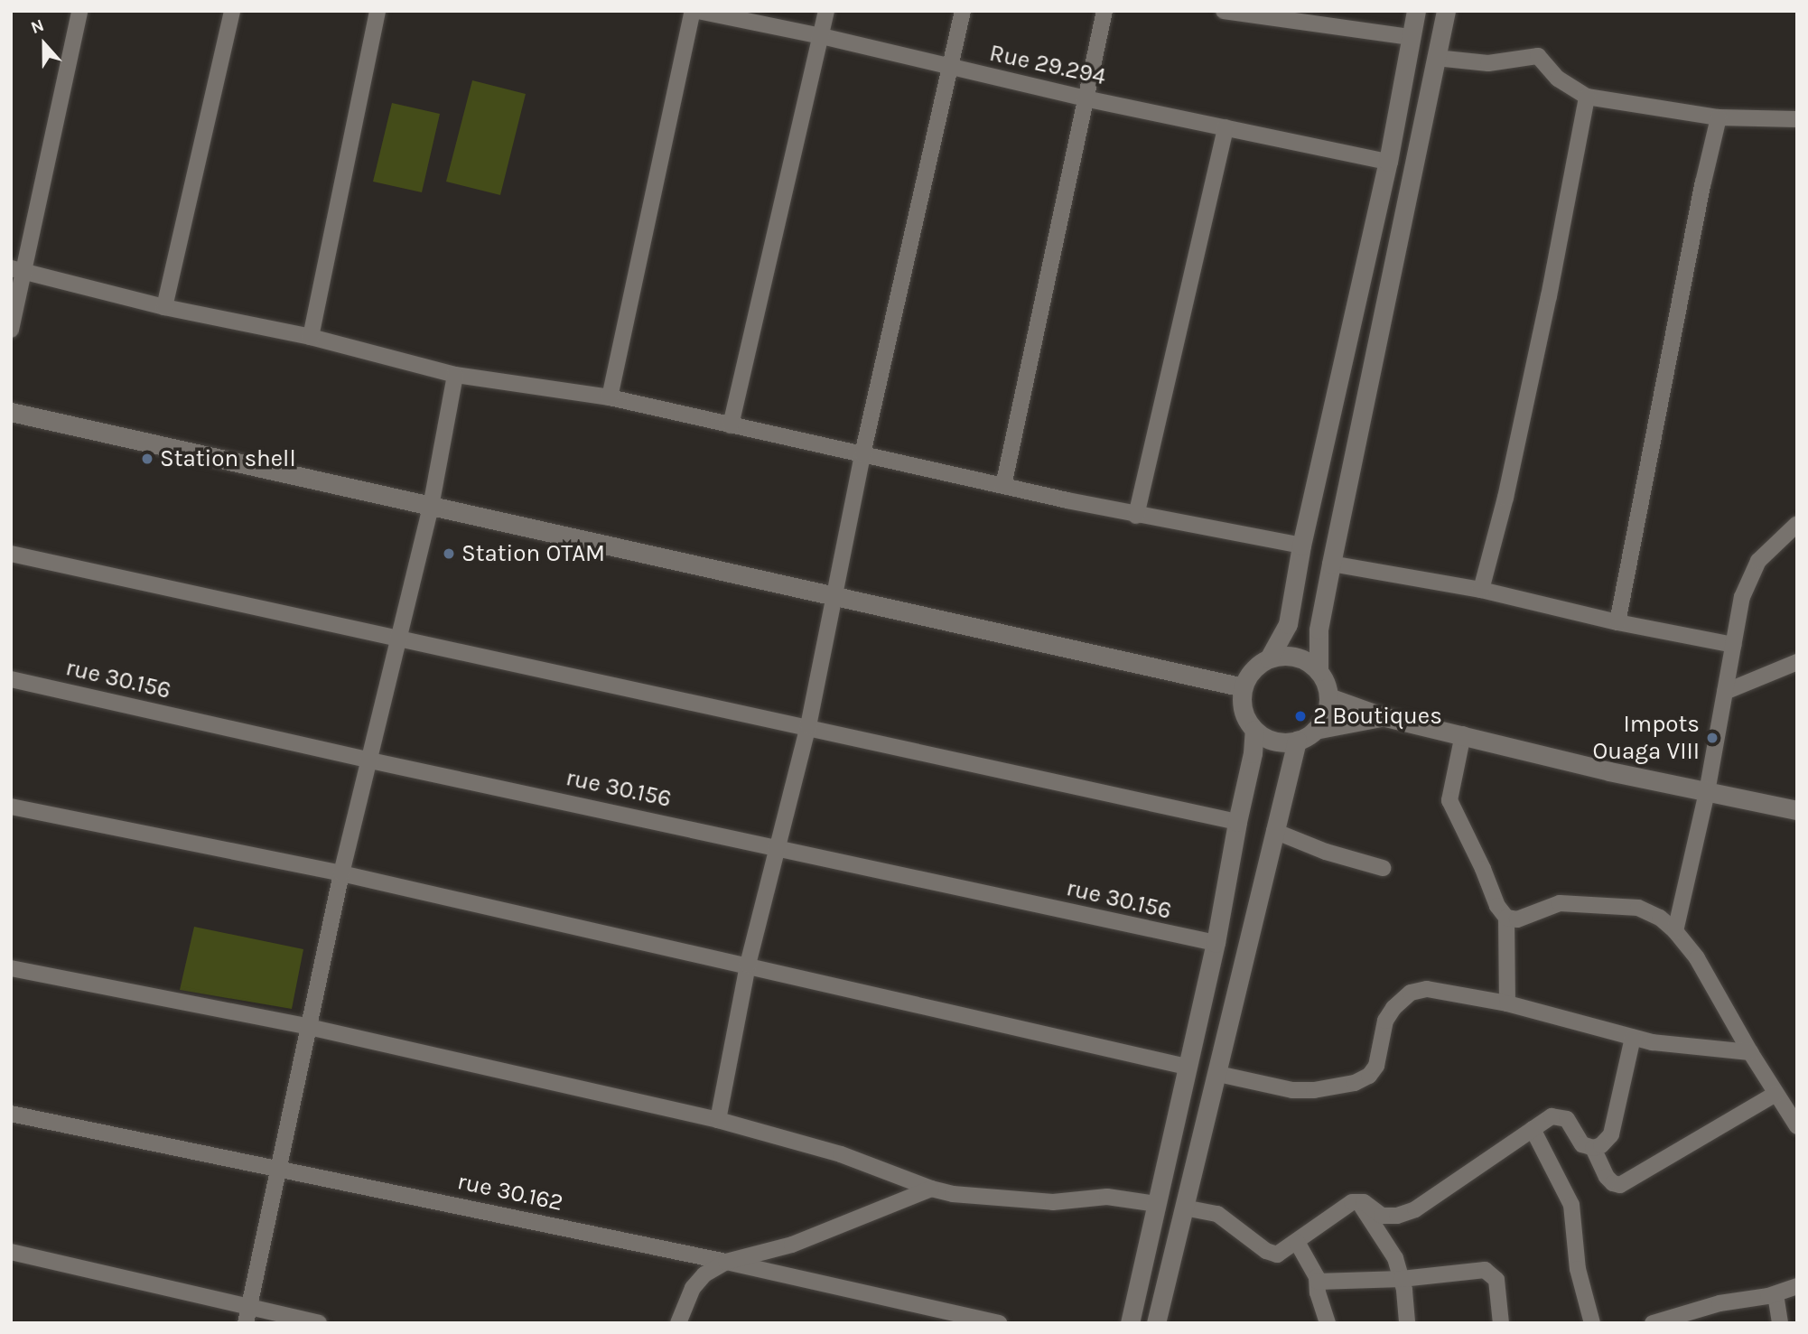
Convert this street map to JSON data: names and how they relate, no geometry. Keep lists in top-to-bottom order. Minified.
{"streets":{"street":["Rue 29.294","rue 30.156","rue 30.162"]},"places":["Station shell","Station OTAM","2 Boutiques","Impots Ouaga VIII"],"north":"top"}
